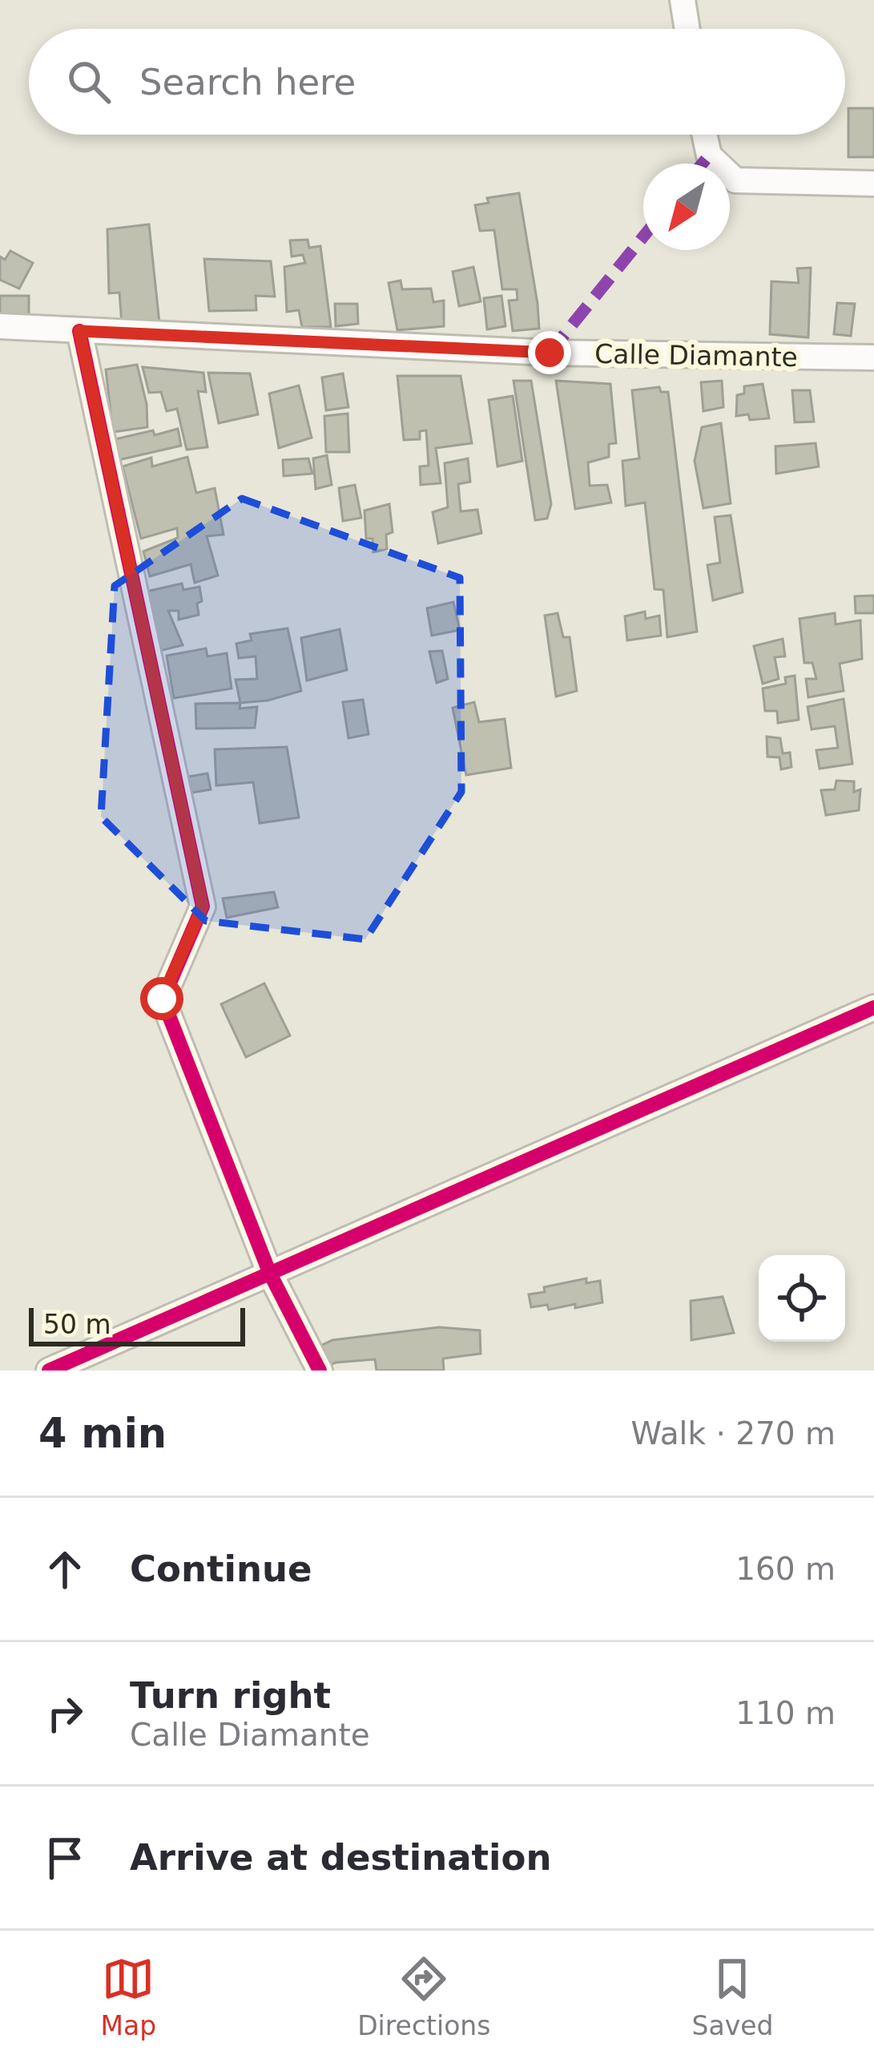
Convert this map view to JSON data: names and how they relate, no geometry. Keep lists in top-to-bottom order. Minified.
{"streets":{"street":["Calle Diamante"]},"scale_bar":"50 m","north":"bottom left","page":{"search":"Search here","scale":"50 m","heading":["4 min","Walk · 270 m"],"list":[["Continue","160 m"],["Turn right","Calle Diamante","110 m"],"Arrive at destination"],"nav":["Map","Directions","Saved"]}}
